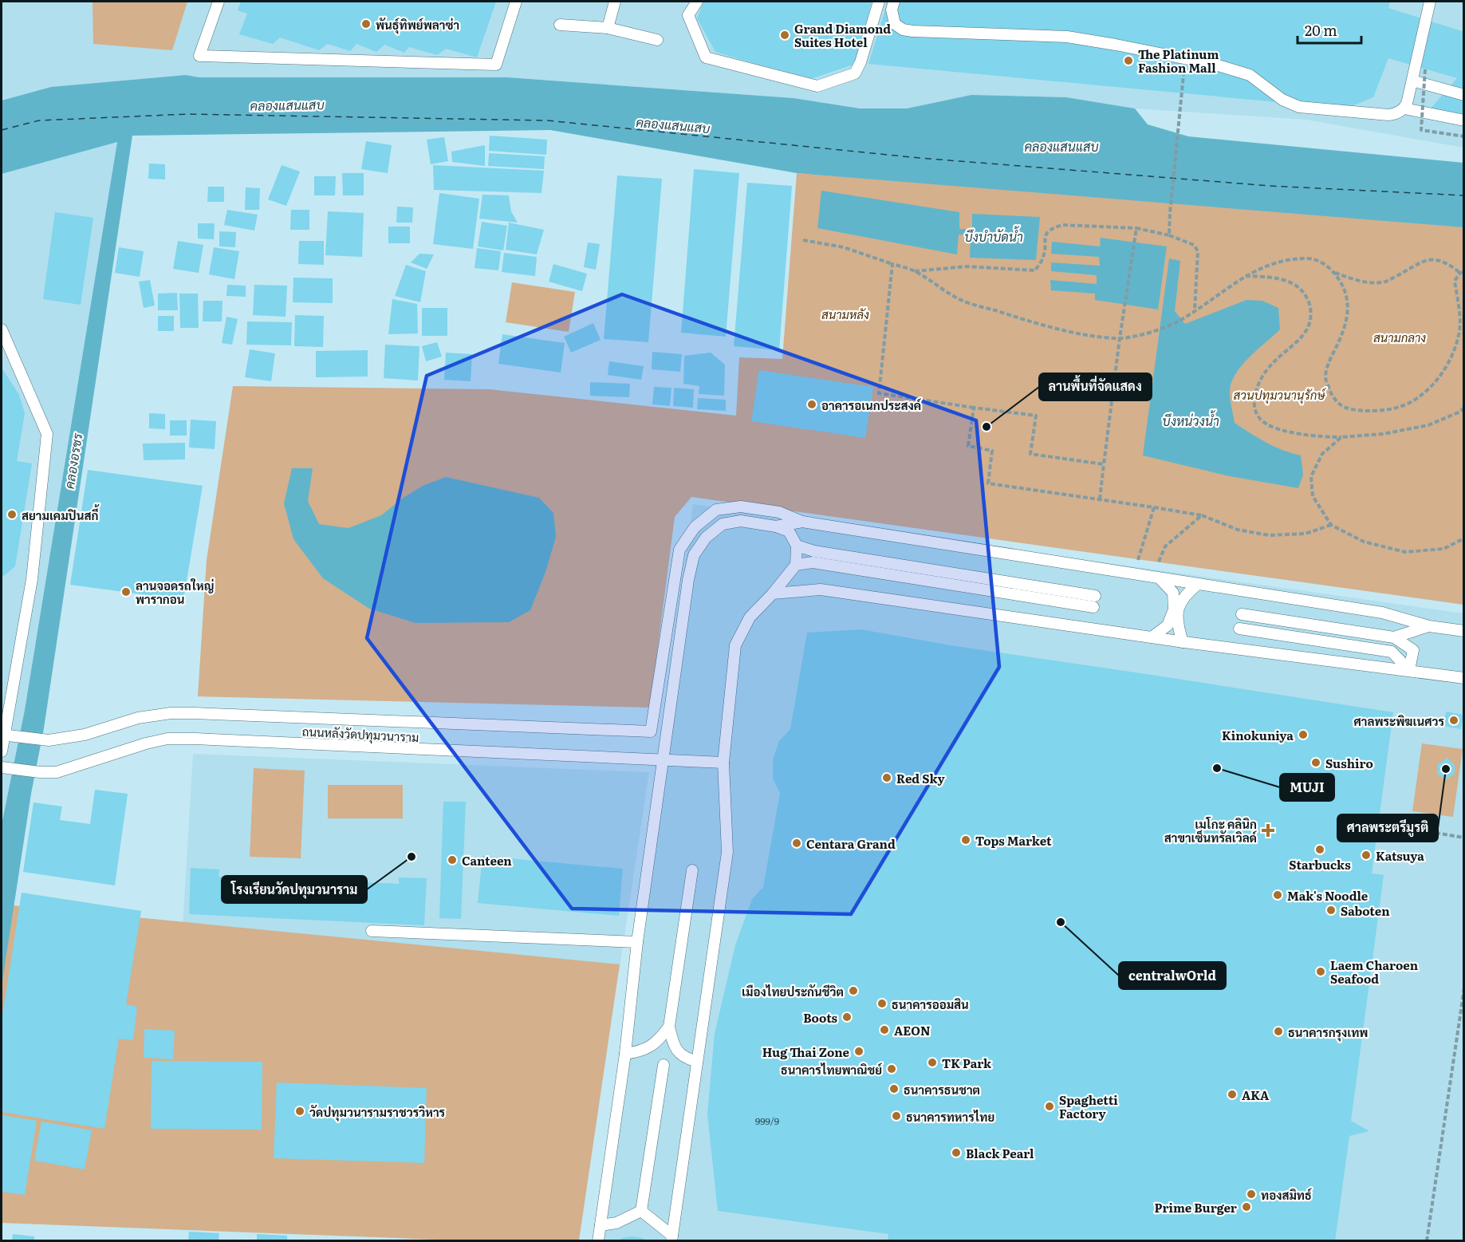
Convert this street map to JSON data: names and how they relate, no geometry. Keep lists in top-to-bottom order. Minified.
{"streets":{"lane":["ถนนหลังวัดปทุมวนาราม"]},"water":["คลองแสนแสบ","บึงบำบัดน้ำ","บึงหน่วงน้ำ","คลองอรชร"],"parks":["สนามหลัง","สนามกลาง","สวนปทุมวนานุรักษ์"],"places":{"other":["พันธุ์ทิพย์พลาซ่า","Grand Diamond Suites Hotel","The Platinum Fashion Mall","อาคารอเนกประสงค์","ลานพื้นที่จัดแสดง","สยามเคมปินสกี้","ลานจอดรถใหญ่ พารากอน","ศาลพระพิฆเนศวร","Kinokuniya","Sushiro","MUJI","ศาลพระตรีมูรติ","Red Sky","Tops Market","Centara Grand","Starbucks","Katsuya","โรงเรียนวัดปทุมวนาราม","Canteen","Mak's Noodle","Saboten","centralwOrld","Laem Charoen Seafood","เมืองไทยประกันชีวิต","ธนาคารออมสิน","Boots","AEON","ธนาคารกรุงเทพ","Hug Thai Zone","TK Park","ธนาคารไทยพาณิชย์","ธนาคารธนชาต","AKA","Spaghetti Factory","วัดปทุมวนารามราชวรวิหาร","ธนาคารทหารไทย","Black Pearl","ทองสมิทธ์","Prime Burger"],"health":["เมโกะ คลินิก สาขาเซ็นทรัลเวิลด์"]},"house_numbers":["999/9"],"scale_bar":"20 m"}
